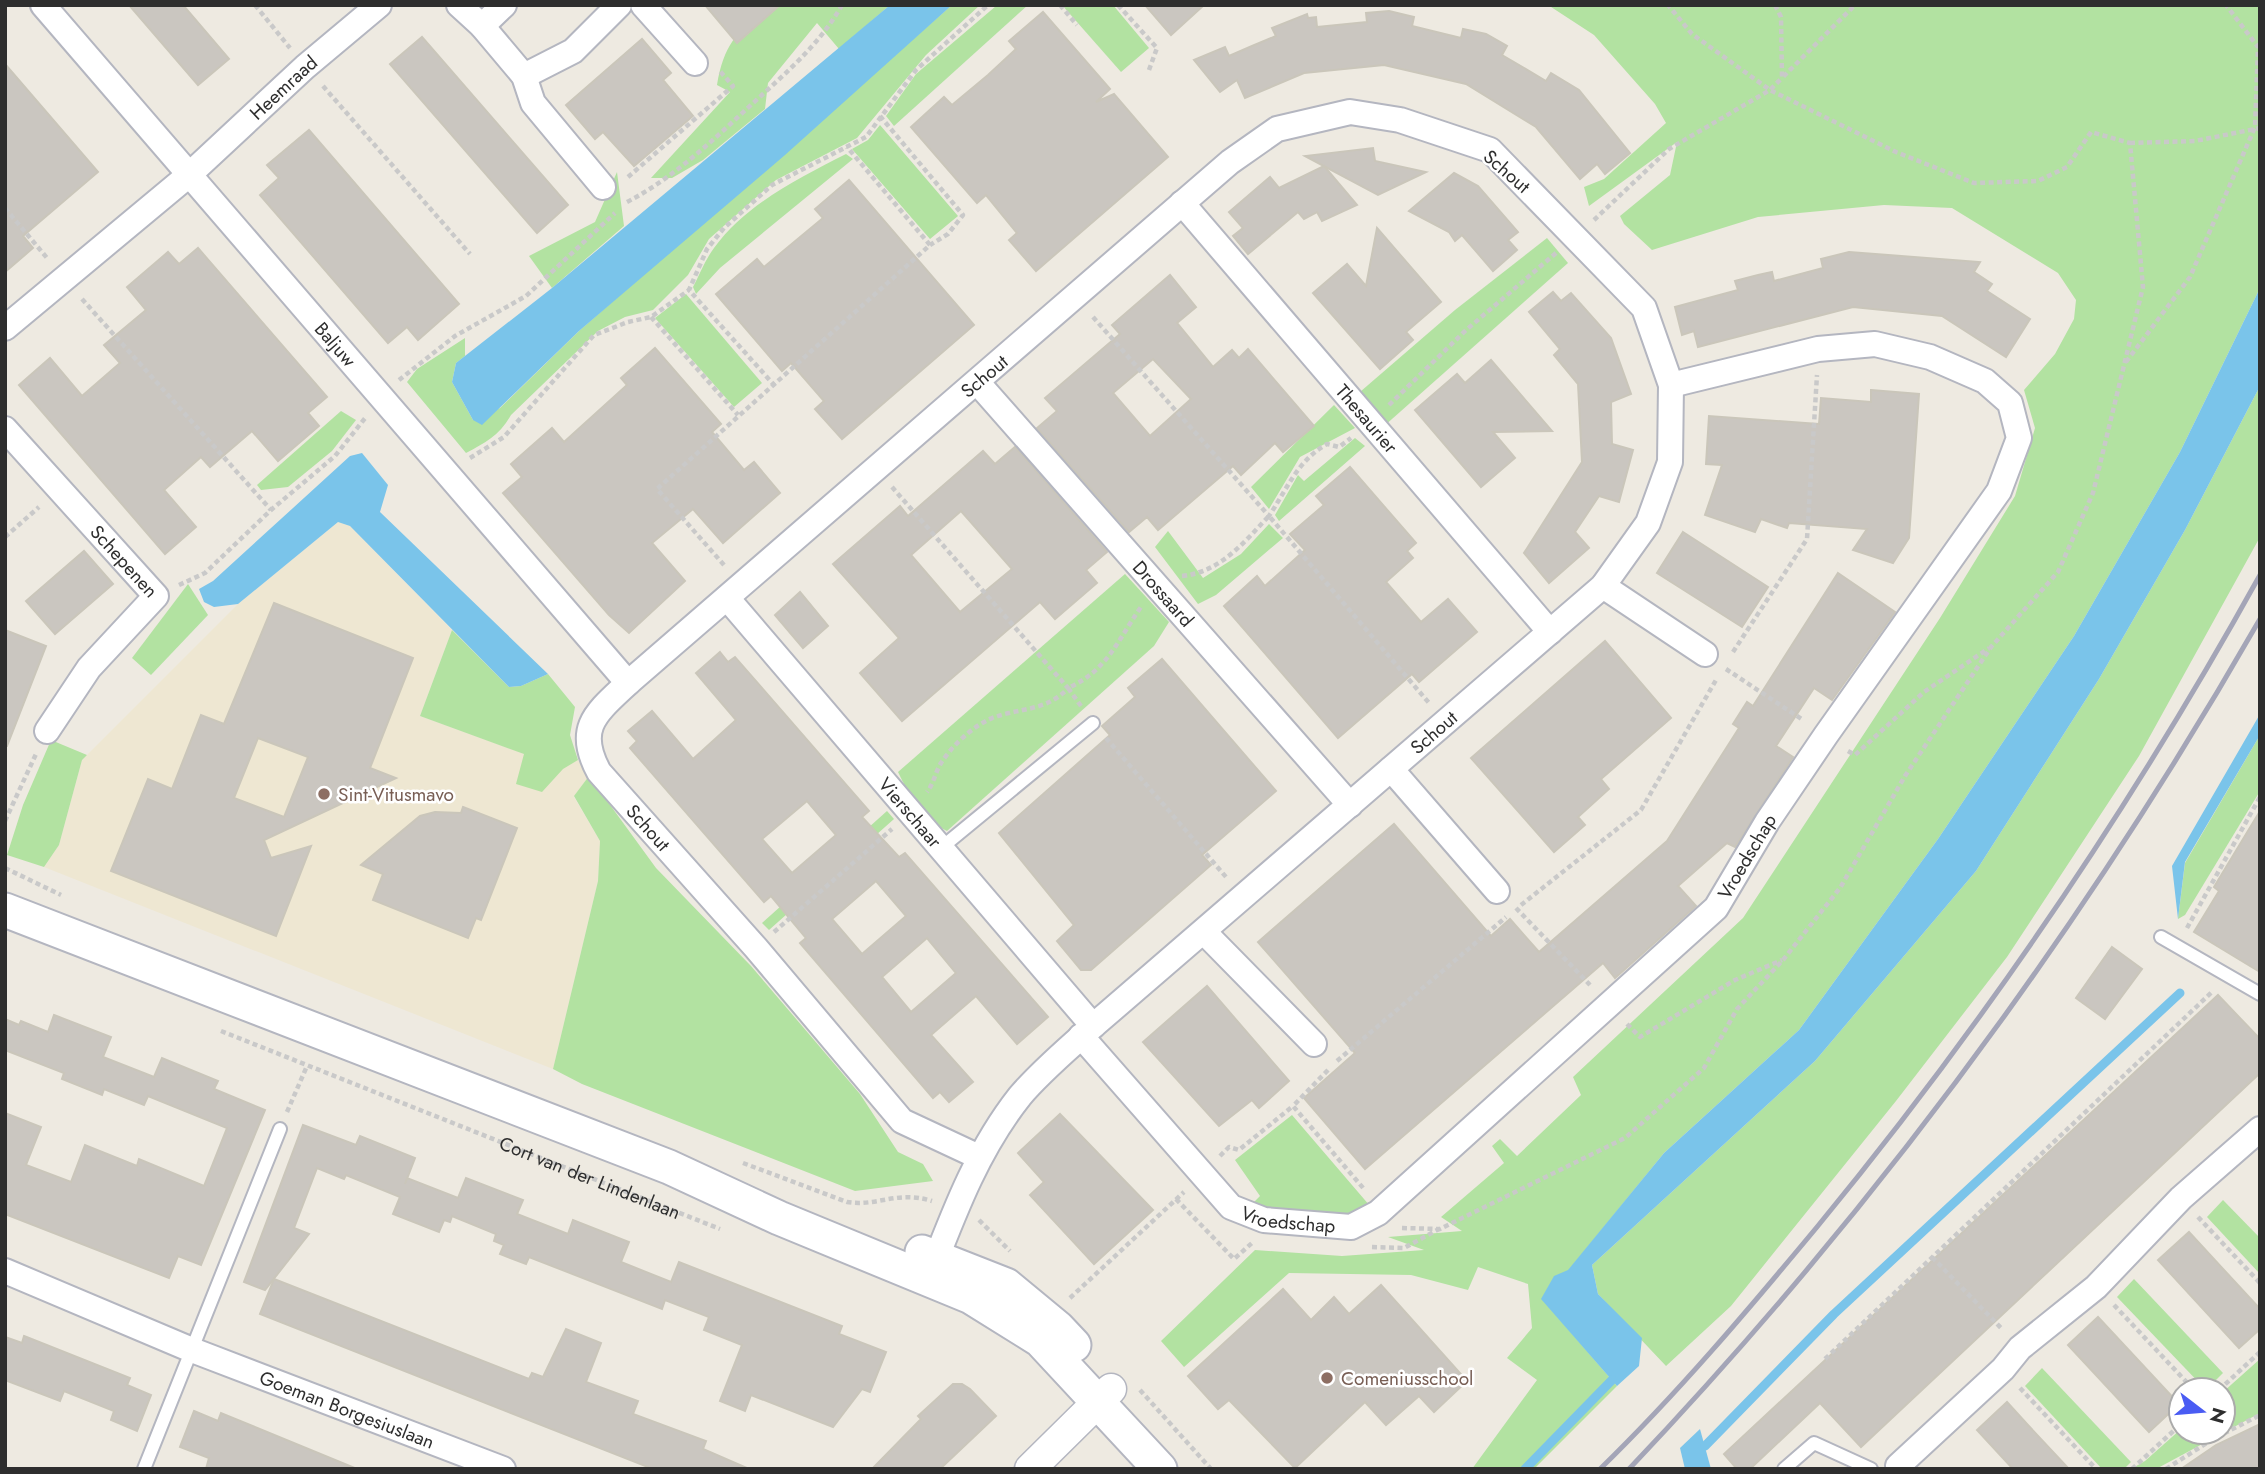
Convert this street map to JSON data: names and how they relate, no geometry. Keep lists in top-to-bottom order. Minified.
{"streets":{"main road":["Cort van der Lindenlaan"],"street":["Heemraad","Schout","Baljuw","Thesaurier","Schepenen","Drossaard","Vierschaar","Vroedschap","Goeman Borgesiuslaan"]},"crossings":[["Heemraad","Baljuw"],["Schout","Baljuw"],["Schout","Thesaurier"],["Schout","Drossaard"],["Schout","Vierschaar"],["Schout","Vroedschap"],["Schout","Cort van der Lindenlaan"],["Vierschaar","Vroedschap"]],"places":["Sint-Vitusmavo","Comeniusschool"],"north":"right"}
